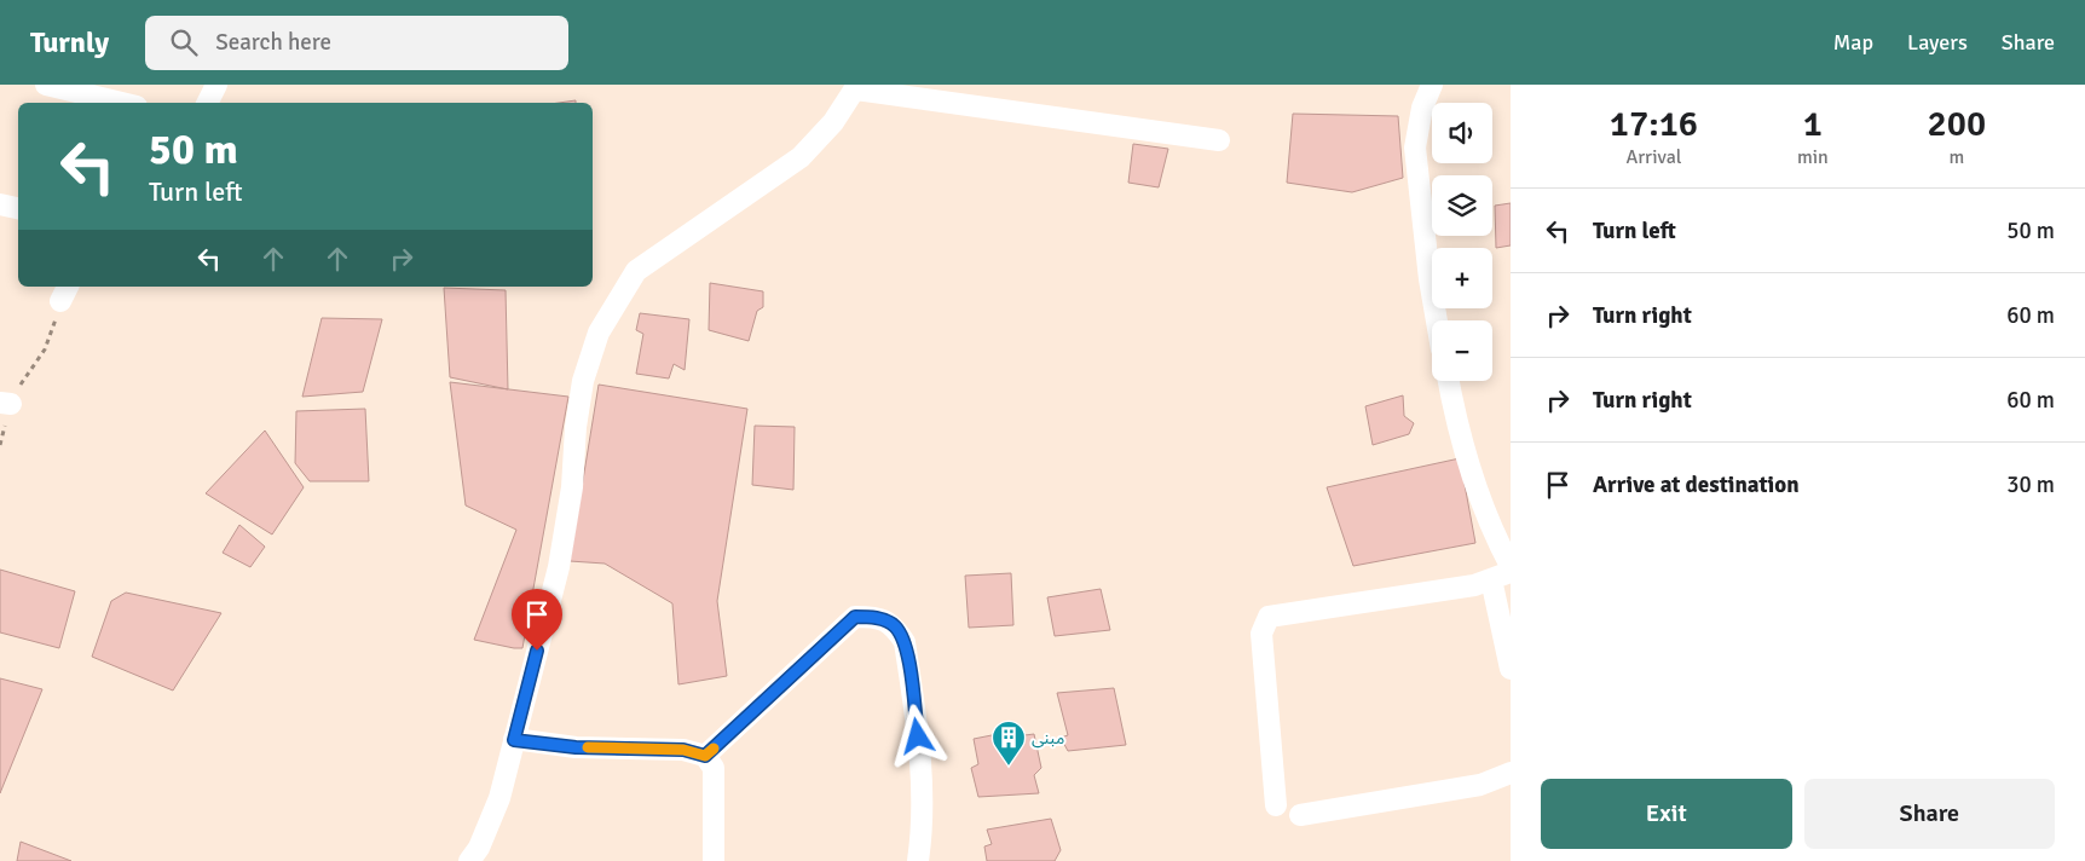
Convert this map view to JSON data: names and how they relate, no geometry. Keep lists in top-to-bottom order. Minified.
{"places":{"building":["مبنى"]},"page":{"header":"Turnly","search":"Search here","nav":["Map","Layers","Share"],"eta":["17:16","Arrival","1","min","200","m"],"map_buttons":["+","−"],"turn":["50 m","Turn left"],"list":[{"name":"Turn left","value":"50 m"},{"name":"Turn right","value":"60 m"},{"name":"Turn right","value":"60 m"},{"name":"Arrive at destination","value":"30 m"}],"buttons":["Exit","Share"]}}
